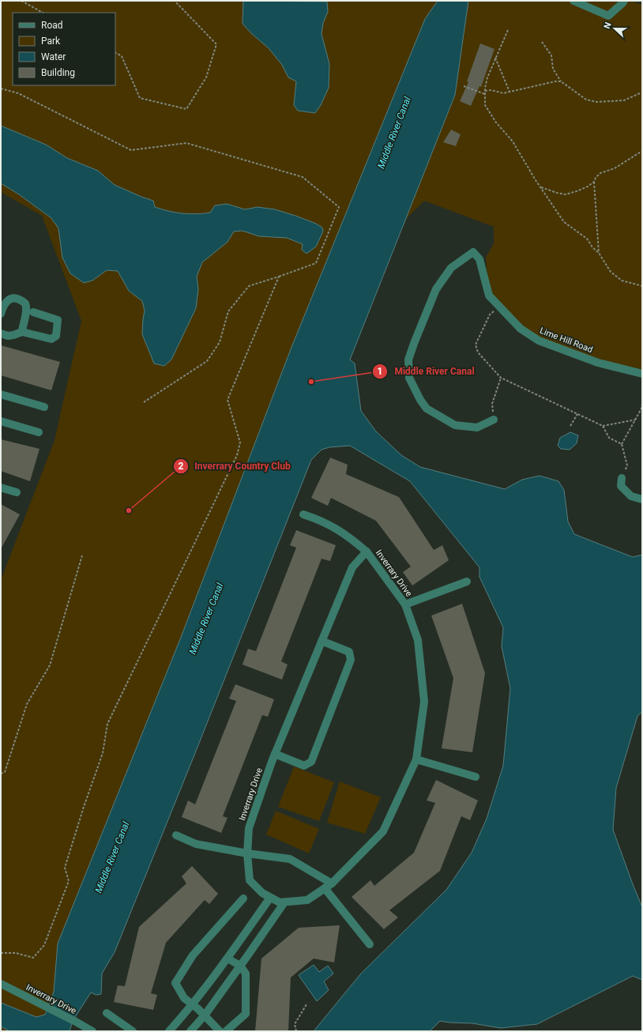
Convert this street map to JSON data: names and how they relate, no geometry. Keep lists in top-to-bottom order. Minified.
{"streets":{"street":["Lime Hill Road","Inverrary Drive"]},"water":["Middle River Canal"],"places":["Middle River Canal","Inverrary Country Club"],"legend":["Road","Park","Water","Building"],"north":"left"}
